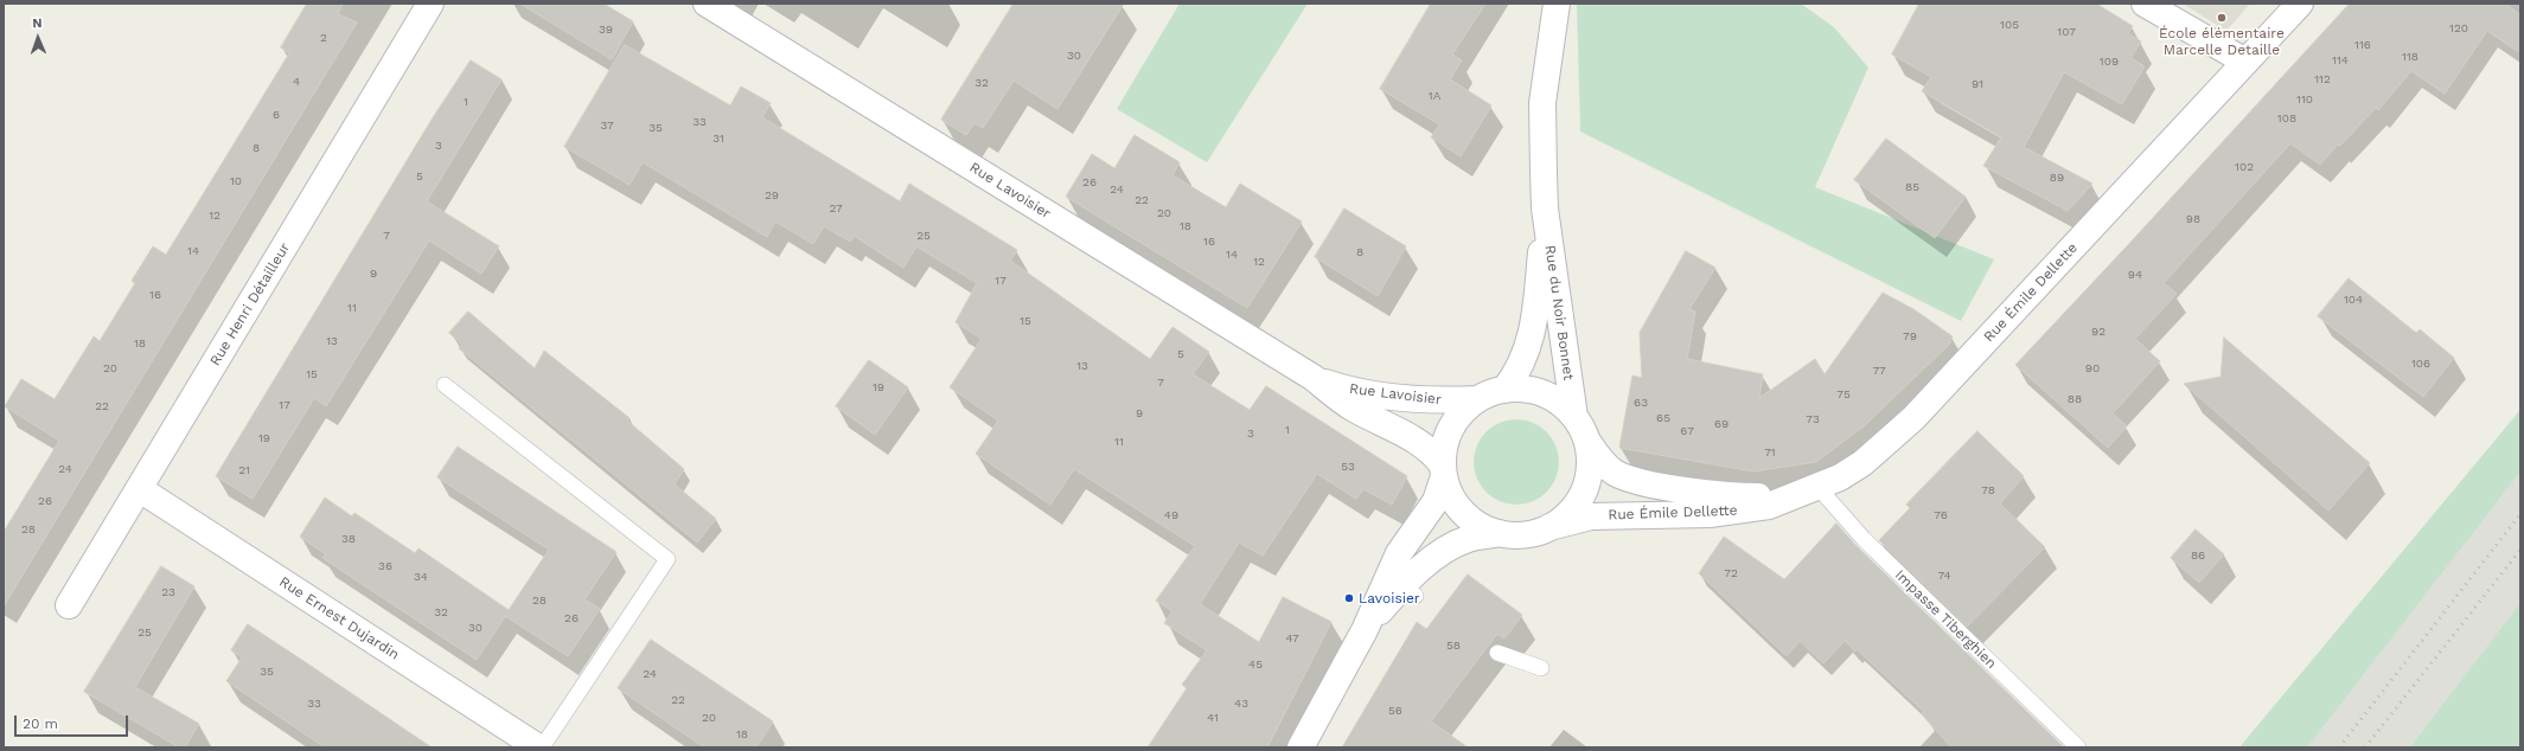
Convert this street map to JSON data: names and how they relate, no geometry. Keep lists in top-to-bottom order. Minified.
{"streets":{"street":["Rue Lavoisier","Rue Émile Dellette","Rue Henri Détailleur","Rue du Noir Bonnet","Rue Ernest Dujardin"],"lane":["Impasse Tiberghien"]},"crossings":[["Rue Lavoisier","Rue Émile Dellette"],["Rue Lavoisier","Rue du Noir Bonnet"],["Rue Émile Dellette","Rue du Noir Bonnet"],["Rue Émile Dellette","Impasse Tiberghien"],["Rue Henri Détailleur","Rue Ernest Dujardin"]],"places":["École élémentaire Marcelle Detaille","Lavoisier"],"house_numbers":["105","120","39","107","2","116","30","118","114","109","112","4","32","91","1A","110","1","6","108","33","37","35","31","3","8","102","5","89","10","26","85","24","29","22","27","20","12","98","18","7","25","16","14","8","14","12","9","94","17","16","104","11","15","92","79","13","18","5","106","13","20","90","77","15","7","19","75","88","63","17","22","9","65","73","69","1","67","3","19","11","71","53","24","21","78","26","49","76","28","38","86","36","72","74","34","23","28","32","26","30","25","47","58","45","35","24","22","33","43","56","20","41","18"],"scale_bar":"20 m","north":"top"}
